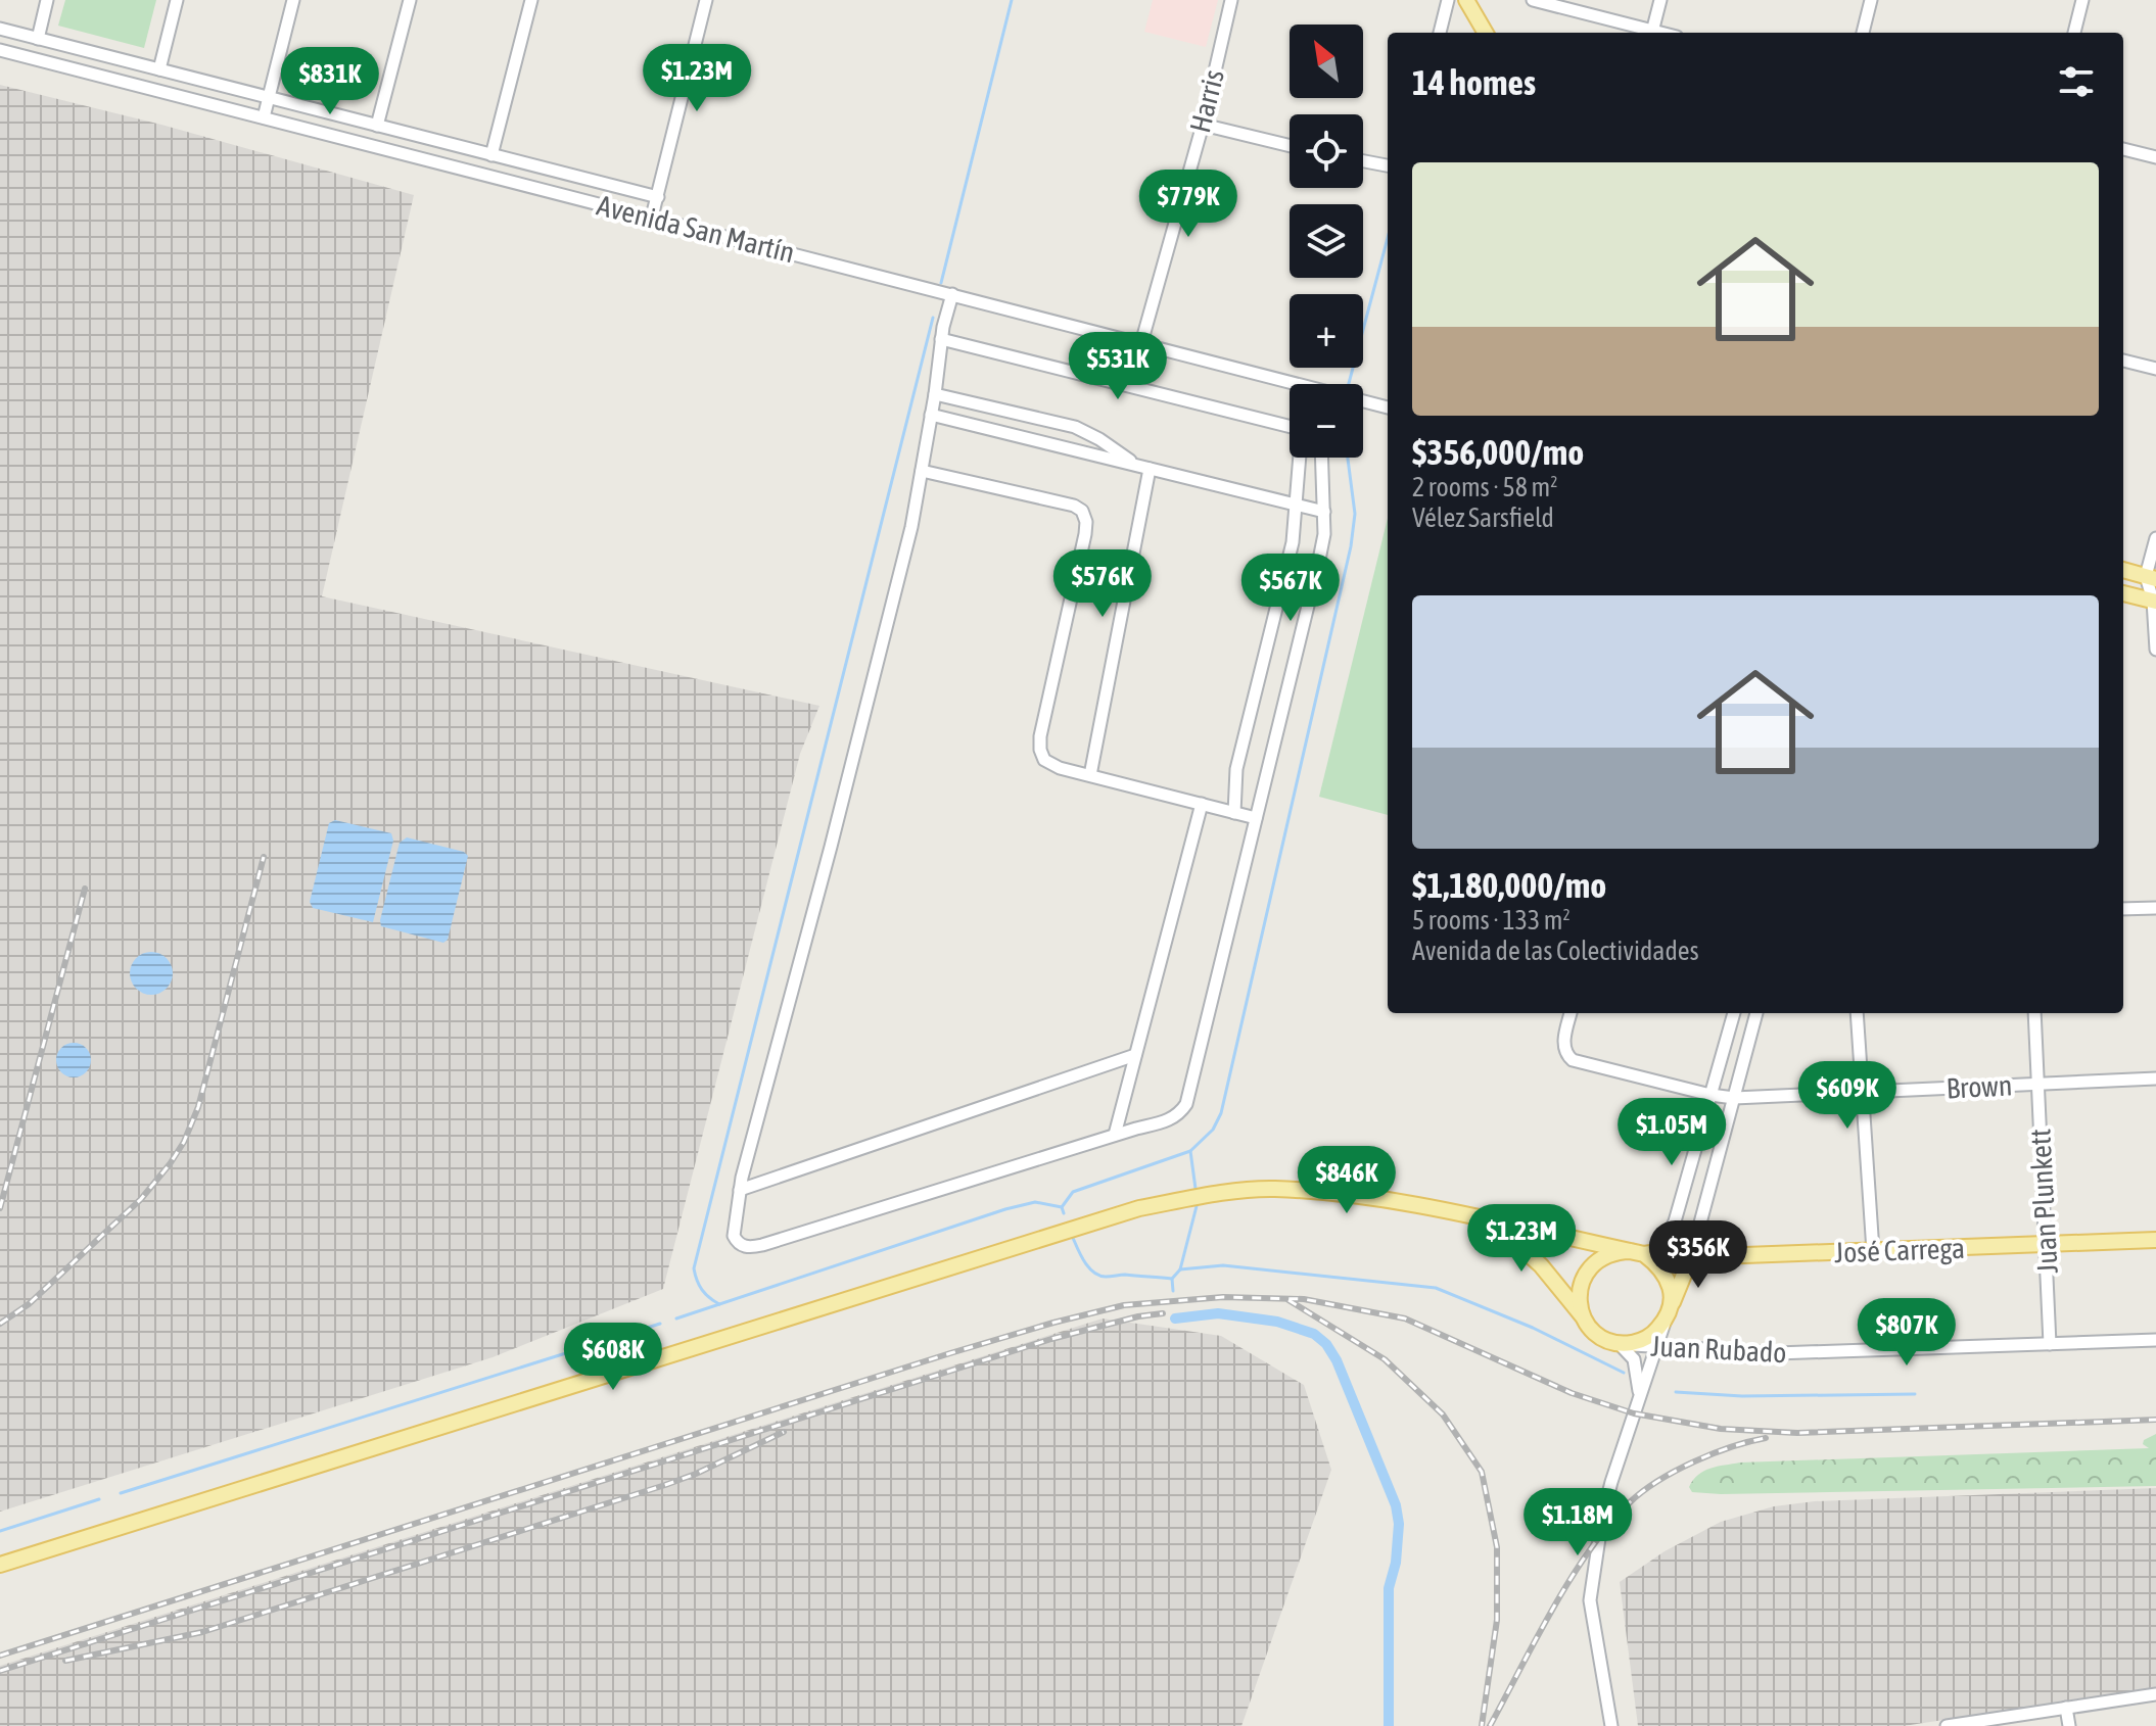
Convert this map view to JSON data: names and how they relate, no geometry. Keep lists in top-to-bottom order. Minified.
{"streets":{"main road":["José Carrega"],"street":["Harris","Avenida San Martín","Brown","Juan Plunkett","Juan Rubado"]},"crossings":[["Harris","Avenida San Martín"],["Brown","Juan Plunkett"],["Juan Plunkett","José Carrega"],["Juan Plunkett","Juan Rubado"],["José Carrega","Juan Rubado"]],"north":"top left","page":{"map_buttons":["+","−"],"heading":"14 homes","price":["$1.23M","$831K","$779K","$531K","$576K","$567K","$609K","$1.05M","$846K","$1.23M","$356K","$807K","$608K","$1.18M"],"list":[{"name":"$356,000/mo","note":"2 rooms · 58 m² · Vélez Sarsfield"},{"name":"$1,180,000/mo","note":"5 rooms · 133 m² · Avenida de las Colectividades"}]}}
